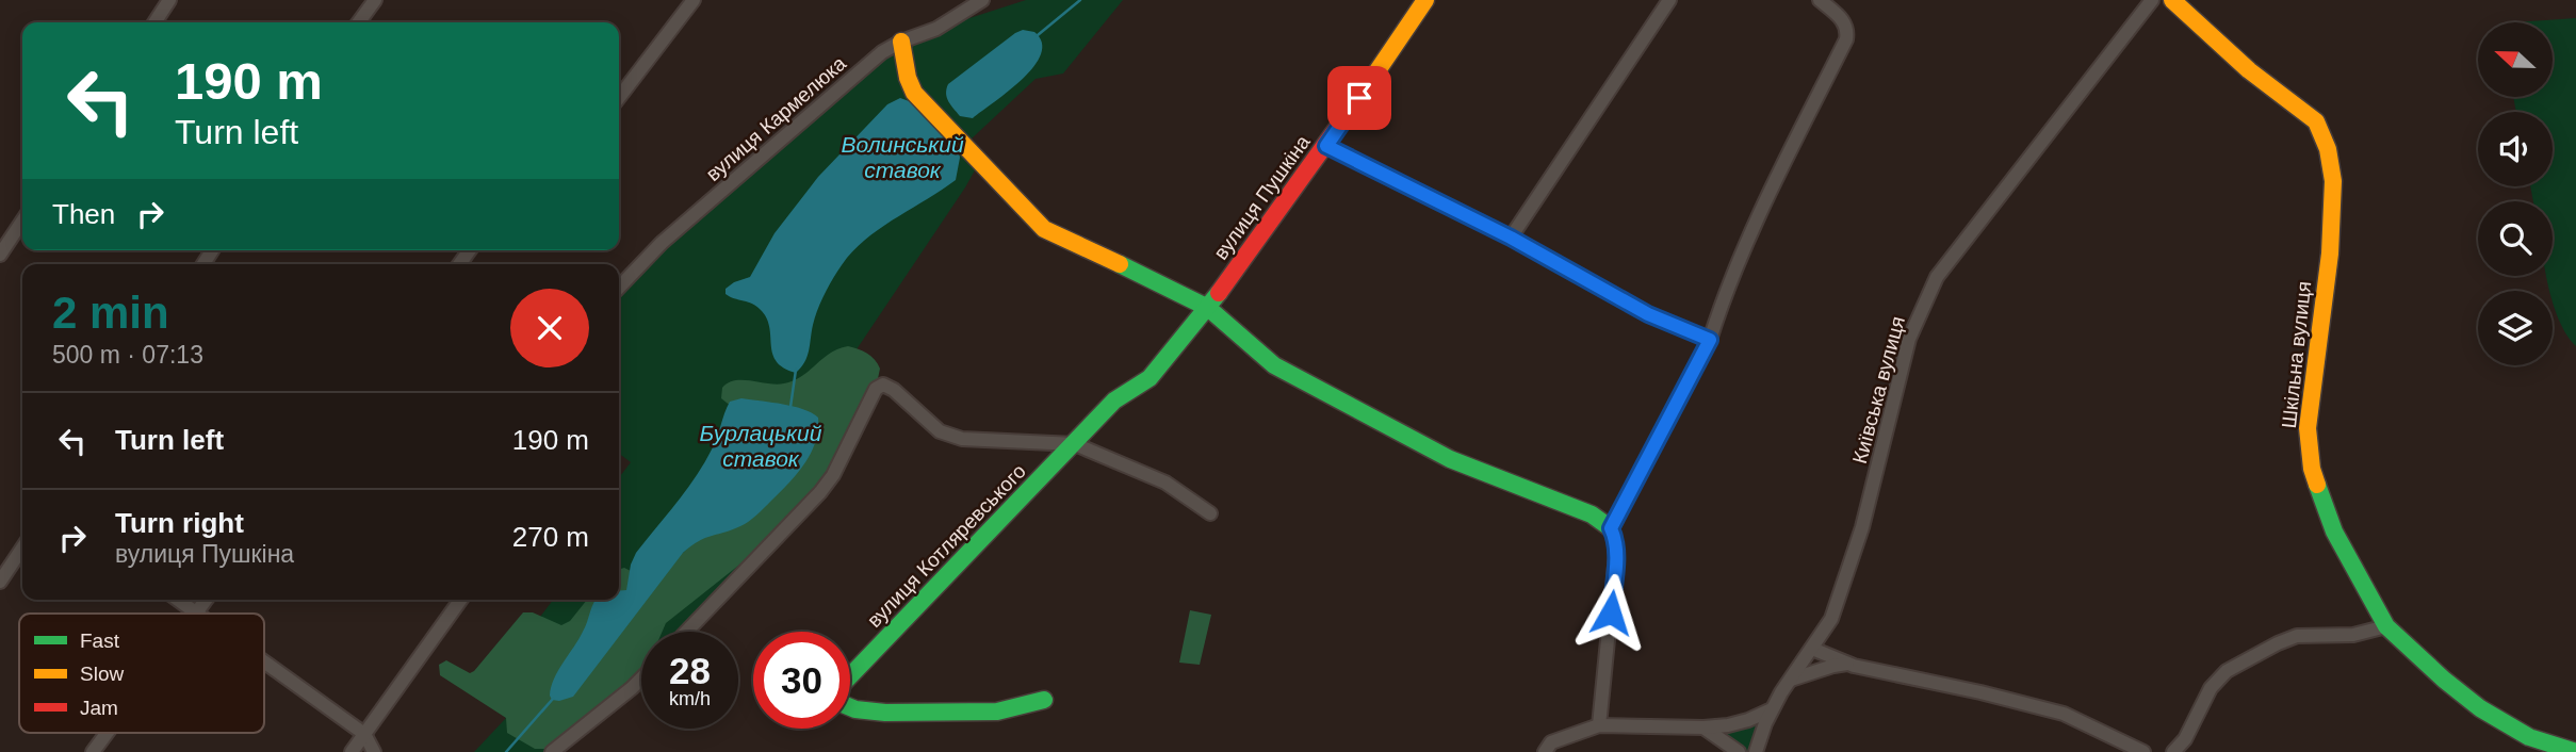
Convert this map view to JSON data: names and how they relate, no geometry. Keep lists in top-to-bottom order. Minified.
{"streets":{"street":["вулиця Кармелюка","вулиця Пушкіна","Шкільна вулиця","Київська вулиця","вулиця Котляревського"]},"crossings":[["вулиця Пушкіна","вулиця Котляревського"]],"water":["Волинський ставок","Бурлацький ставок"],"legend":["Fast","Slow","Jam"],"north":"left","page":{"turn":["190 m","Turn left"],"then":"Then","heading":["2 min","500 m · 07:13"],"list":[{"name":"Turn left","value":"190 m"},{"name":"Turn right","note":"вулиця Пушкіна","value":"270 m"}],"speed":"28 km/h","limit":"30"}}
